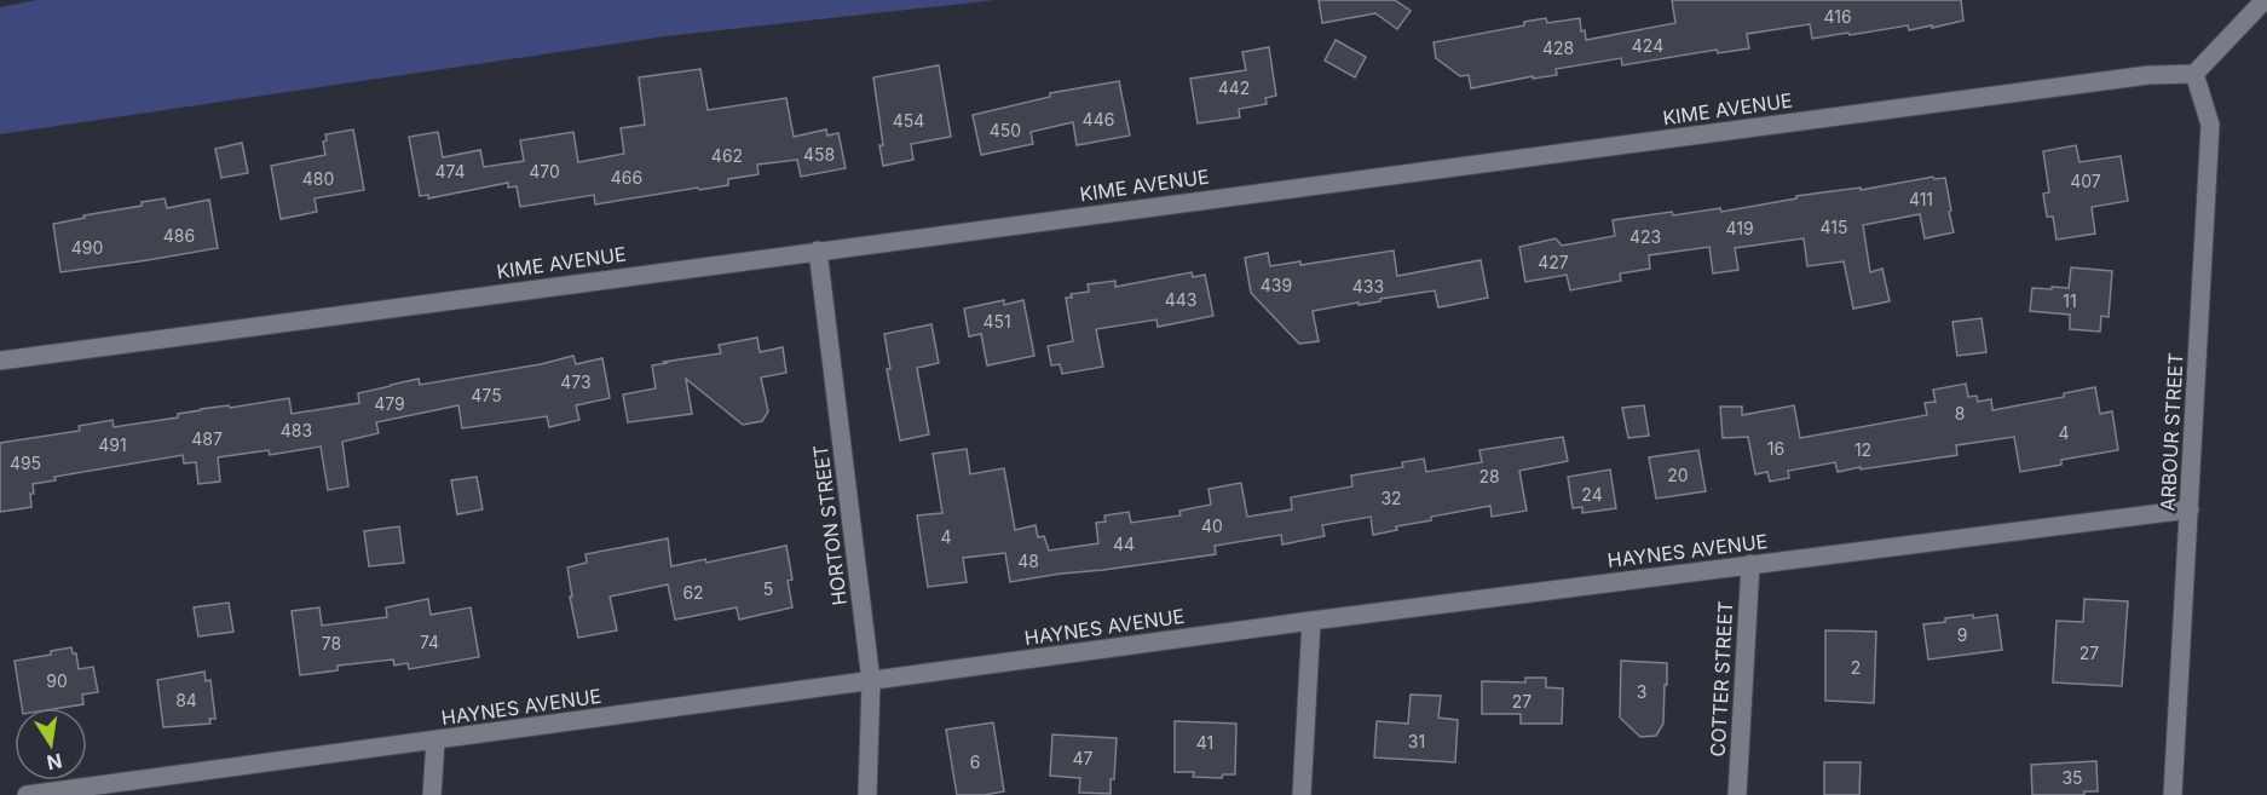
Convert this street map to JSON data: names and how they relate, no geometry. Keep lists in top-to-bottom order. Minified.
{"streets":{"street":["KIME AVENUE","ARBOUR STREET","HORTON STREET","HAYNES AVENUE","COTTER STREET"]},"crossings":[["KIME AVENUE","ARBOUR STREET"],["KIME AVENUE","HORTON STREET"],["ARBOUR STREET","HAYNES AVENUE"],["HORTON STREET","HAYNES AVENUE"],["HAYNES AVENUE","COTTER STREET"]],"house_numbers":["416","424","428","442","446","454","450","458","462","474","470","466","480","407","411","415","419","486","423","490","427","439","433","443","11","451","473","475","479","8","483","4","487","491","16","12","495","20","28","24","32","40","4","44","48","5","62","9","74","78","27","2","90","3","84","27","31","41","47","6","35"],"north":"bottom"}
